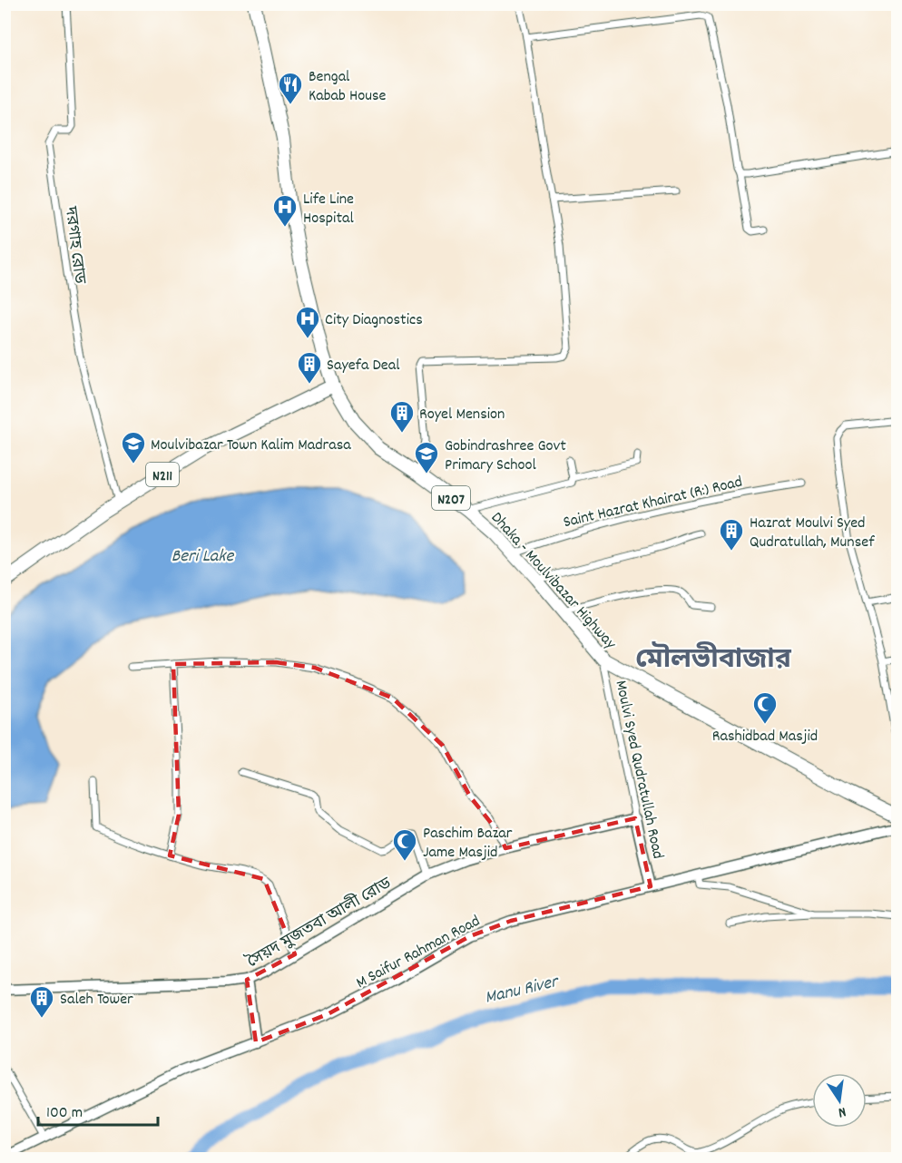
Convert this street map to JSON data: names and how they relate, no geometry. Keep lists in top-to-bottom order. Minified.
{"streets":{"highway":["N211","N207","Dhaka - Moulvibazar Highway"],"main road":["Moulvi Syed Qudratullah Road","সৈয়দ মুজতবা আলী রোড","M Saifur Rahman Road"],"street":["দরগাহ রোড","Saint Hazrat Khairat (R:) Road"]},"crossings":[["দরগাহ রোড","N211"],["N211","Dhaka - Moulvibazar Highway"],["Saint Hazrat Khairat (R:) Road","Dhaka - Moulvibazar Highway"],["Dhaka - Moulvibazar Highway","Moulvi Syed Qudratullah Road"],["Moulvi Syed Qudratullah Road","সৈয়দ মুজতবা আলী রোড"],["Moulvi Syed Qudratullah Road","M Saifur Rahman Road"]],"districts":["মৌলভীবাজার"],"water":["Beri Lake","Manu River"],"places":{"restaurant":["Bengal Kabab House"],"hospital":["Life Line Hospital","City Diagnostics"],"building":["Sayefa Deal","Royel Mension","Hazrat Moulvi Syed Qudratullah, Munsef","Saleh Tower"],"school or university":["Moulvibazar Town Kalim Madrasa","Gobindrashree Govt Primary School"],"mosque":["Rashidbad Masjid","Paschim Bazar Jame Masjid"]},"scale_bar":"100 m","north":"bottom"}
